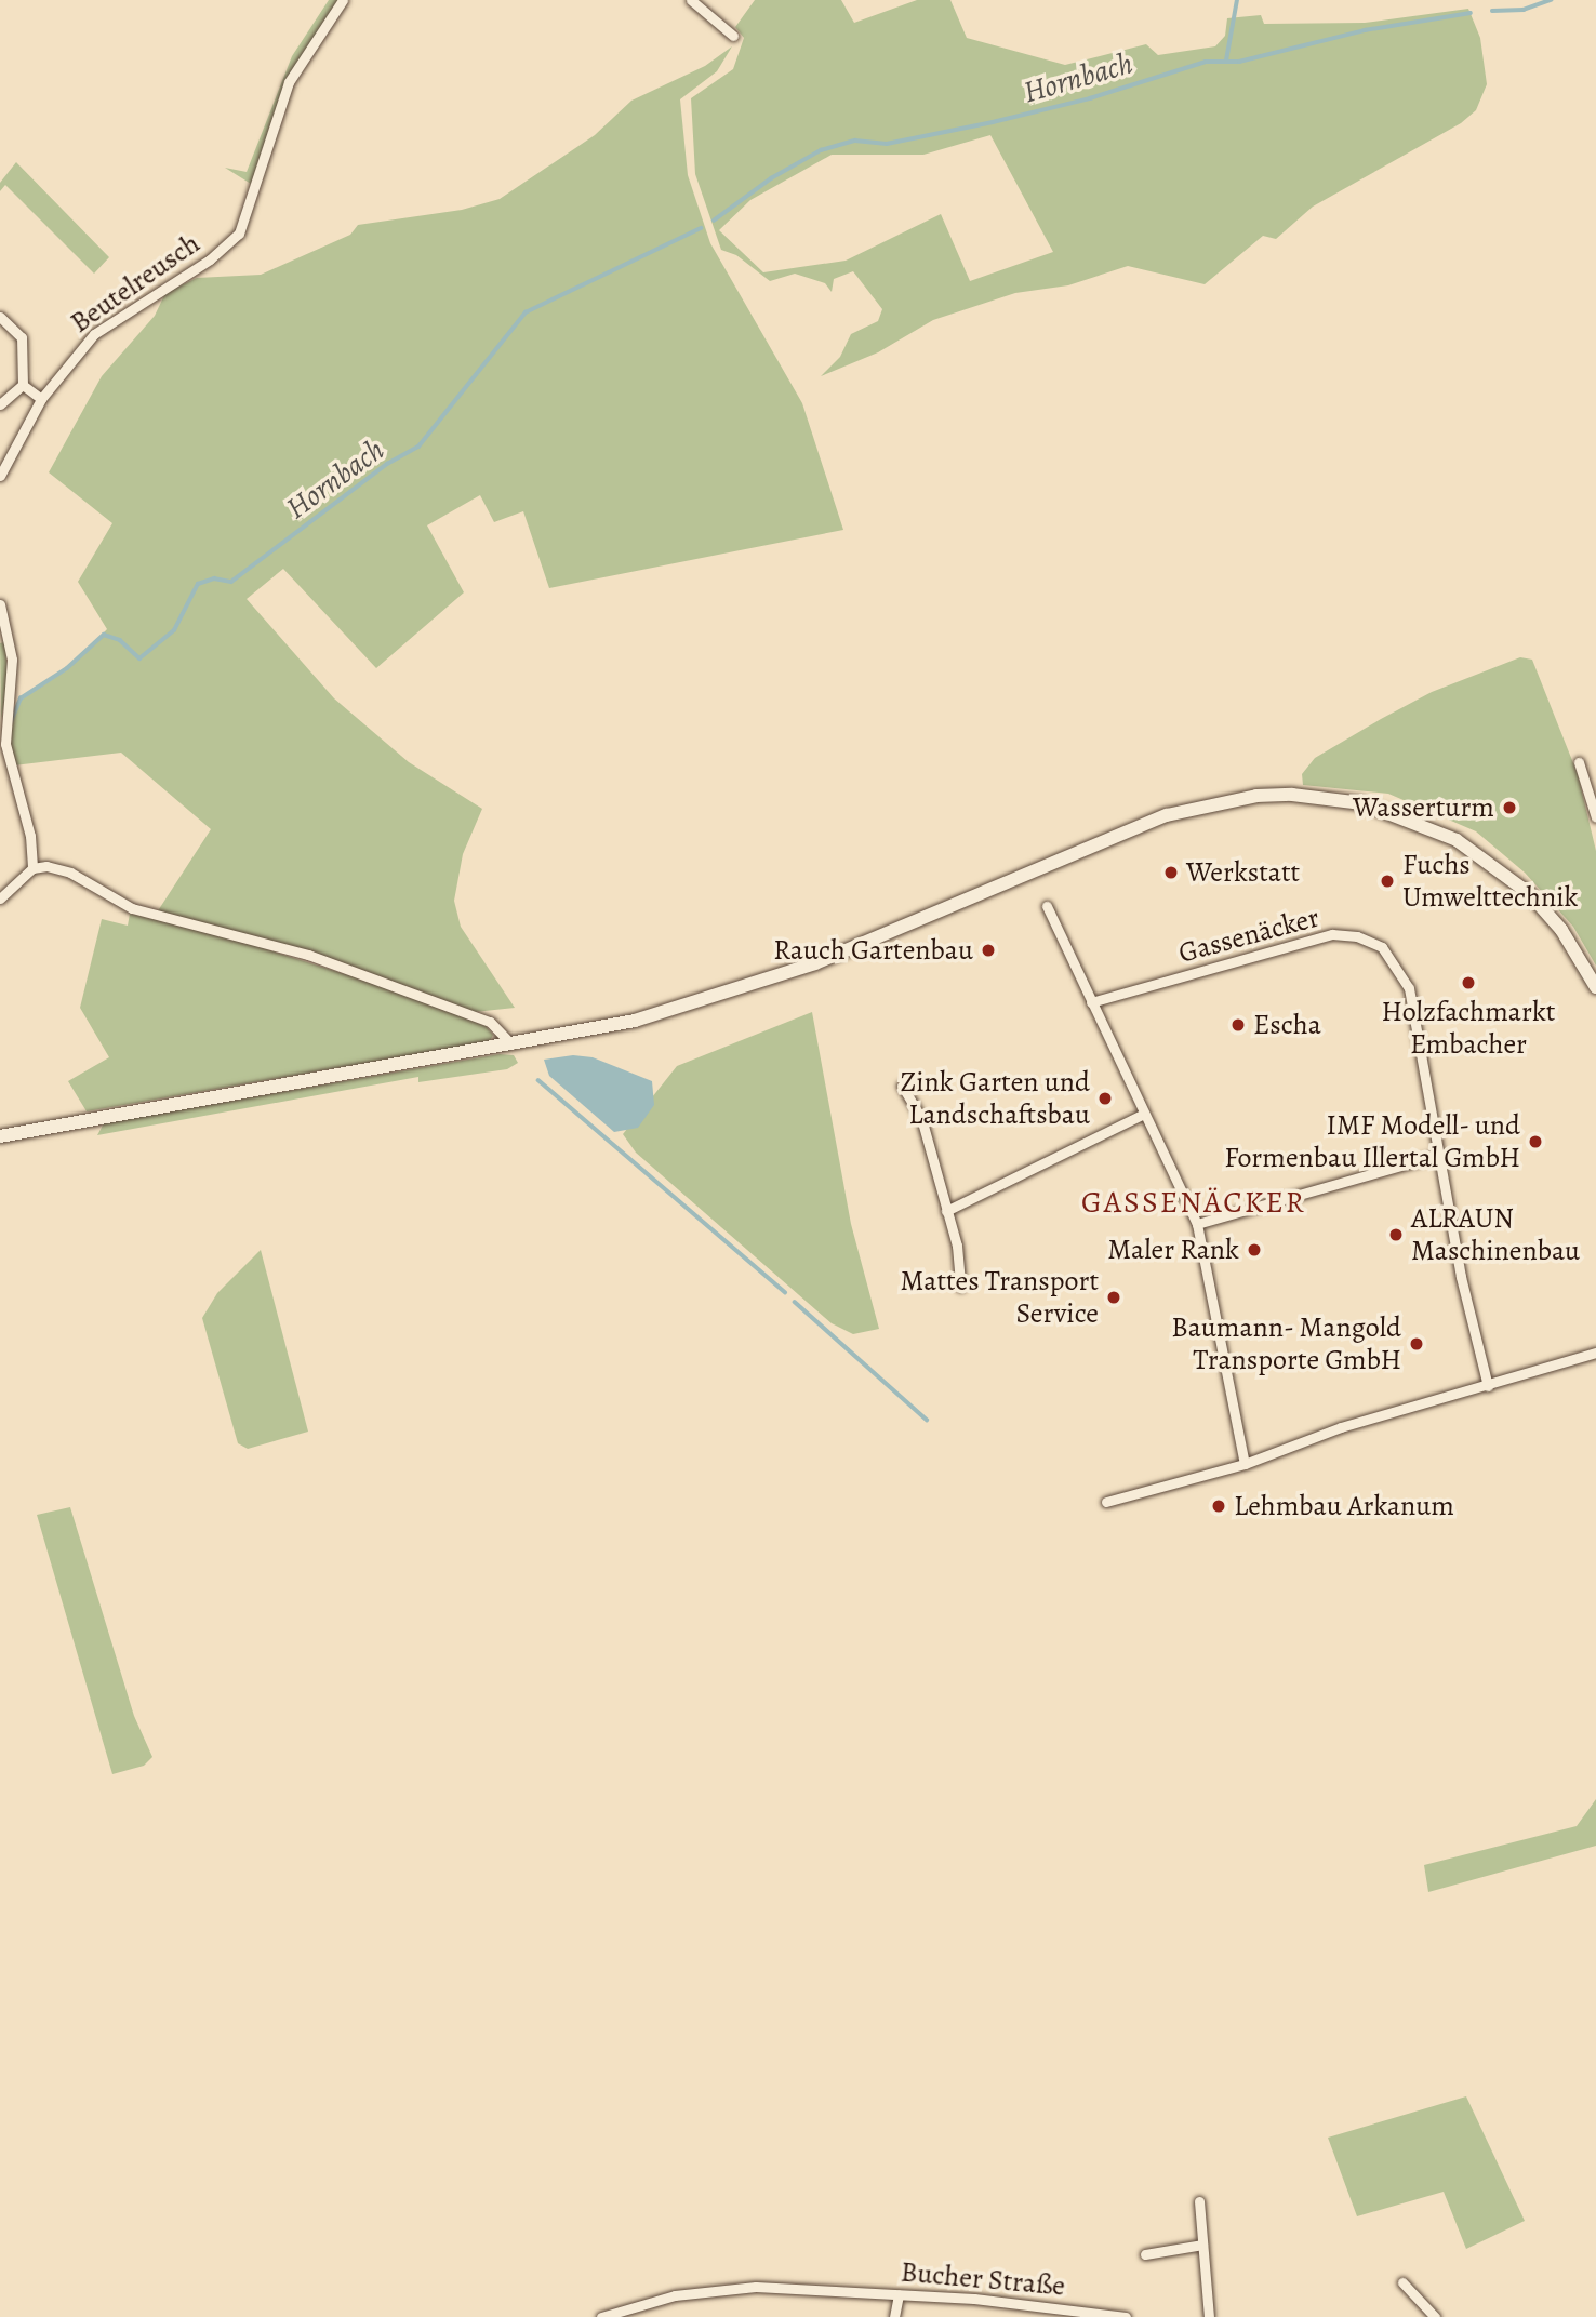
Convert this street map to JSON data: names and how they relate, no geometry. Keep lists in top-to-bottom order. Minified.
{"streets":{"street":["Beutelreusch","Gassenäcker","Bucher Straße"]},"districts":["GASSENÄCKER"],"water":["Hornbach"],"places":["Wasserturm","Werkstatt","Fuchs Umwelttechnik","Rauch Gartenbau","Holzfachmarkt Embacher","Escha","Zink Garten und Landschaftsbau","IMF Modell- und Formenbau Illertal GmbH","ALRAUN Maschinenbau","Maler Rank","Mattes Transport Service","Baumann- Mangold Transporte GmbH","Lehmbau Arkanum"]}
